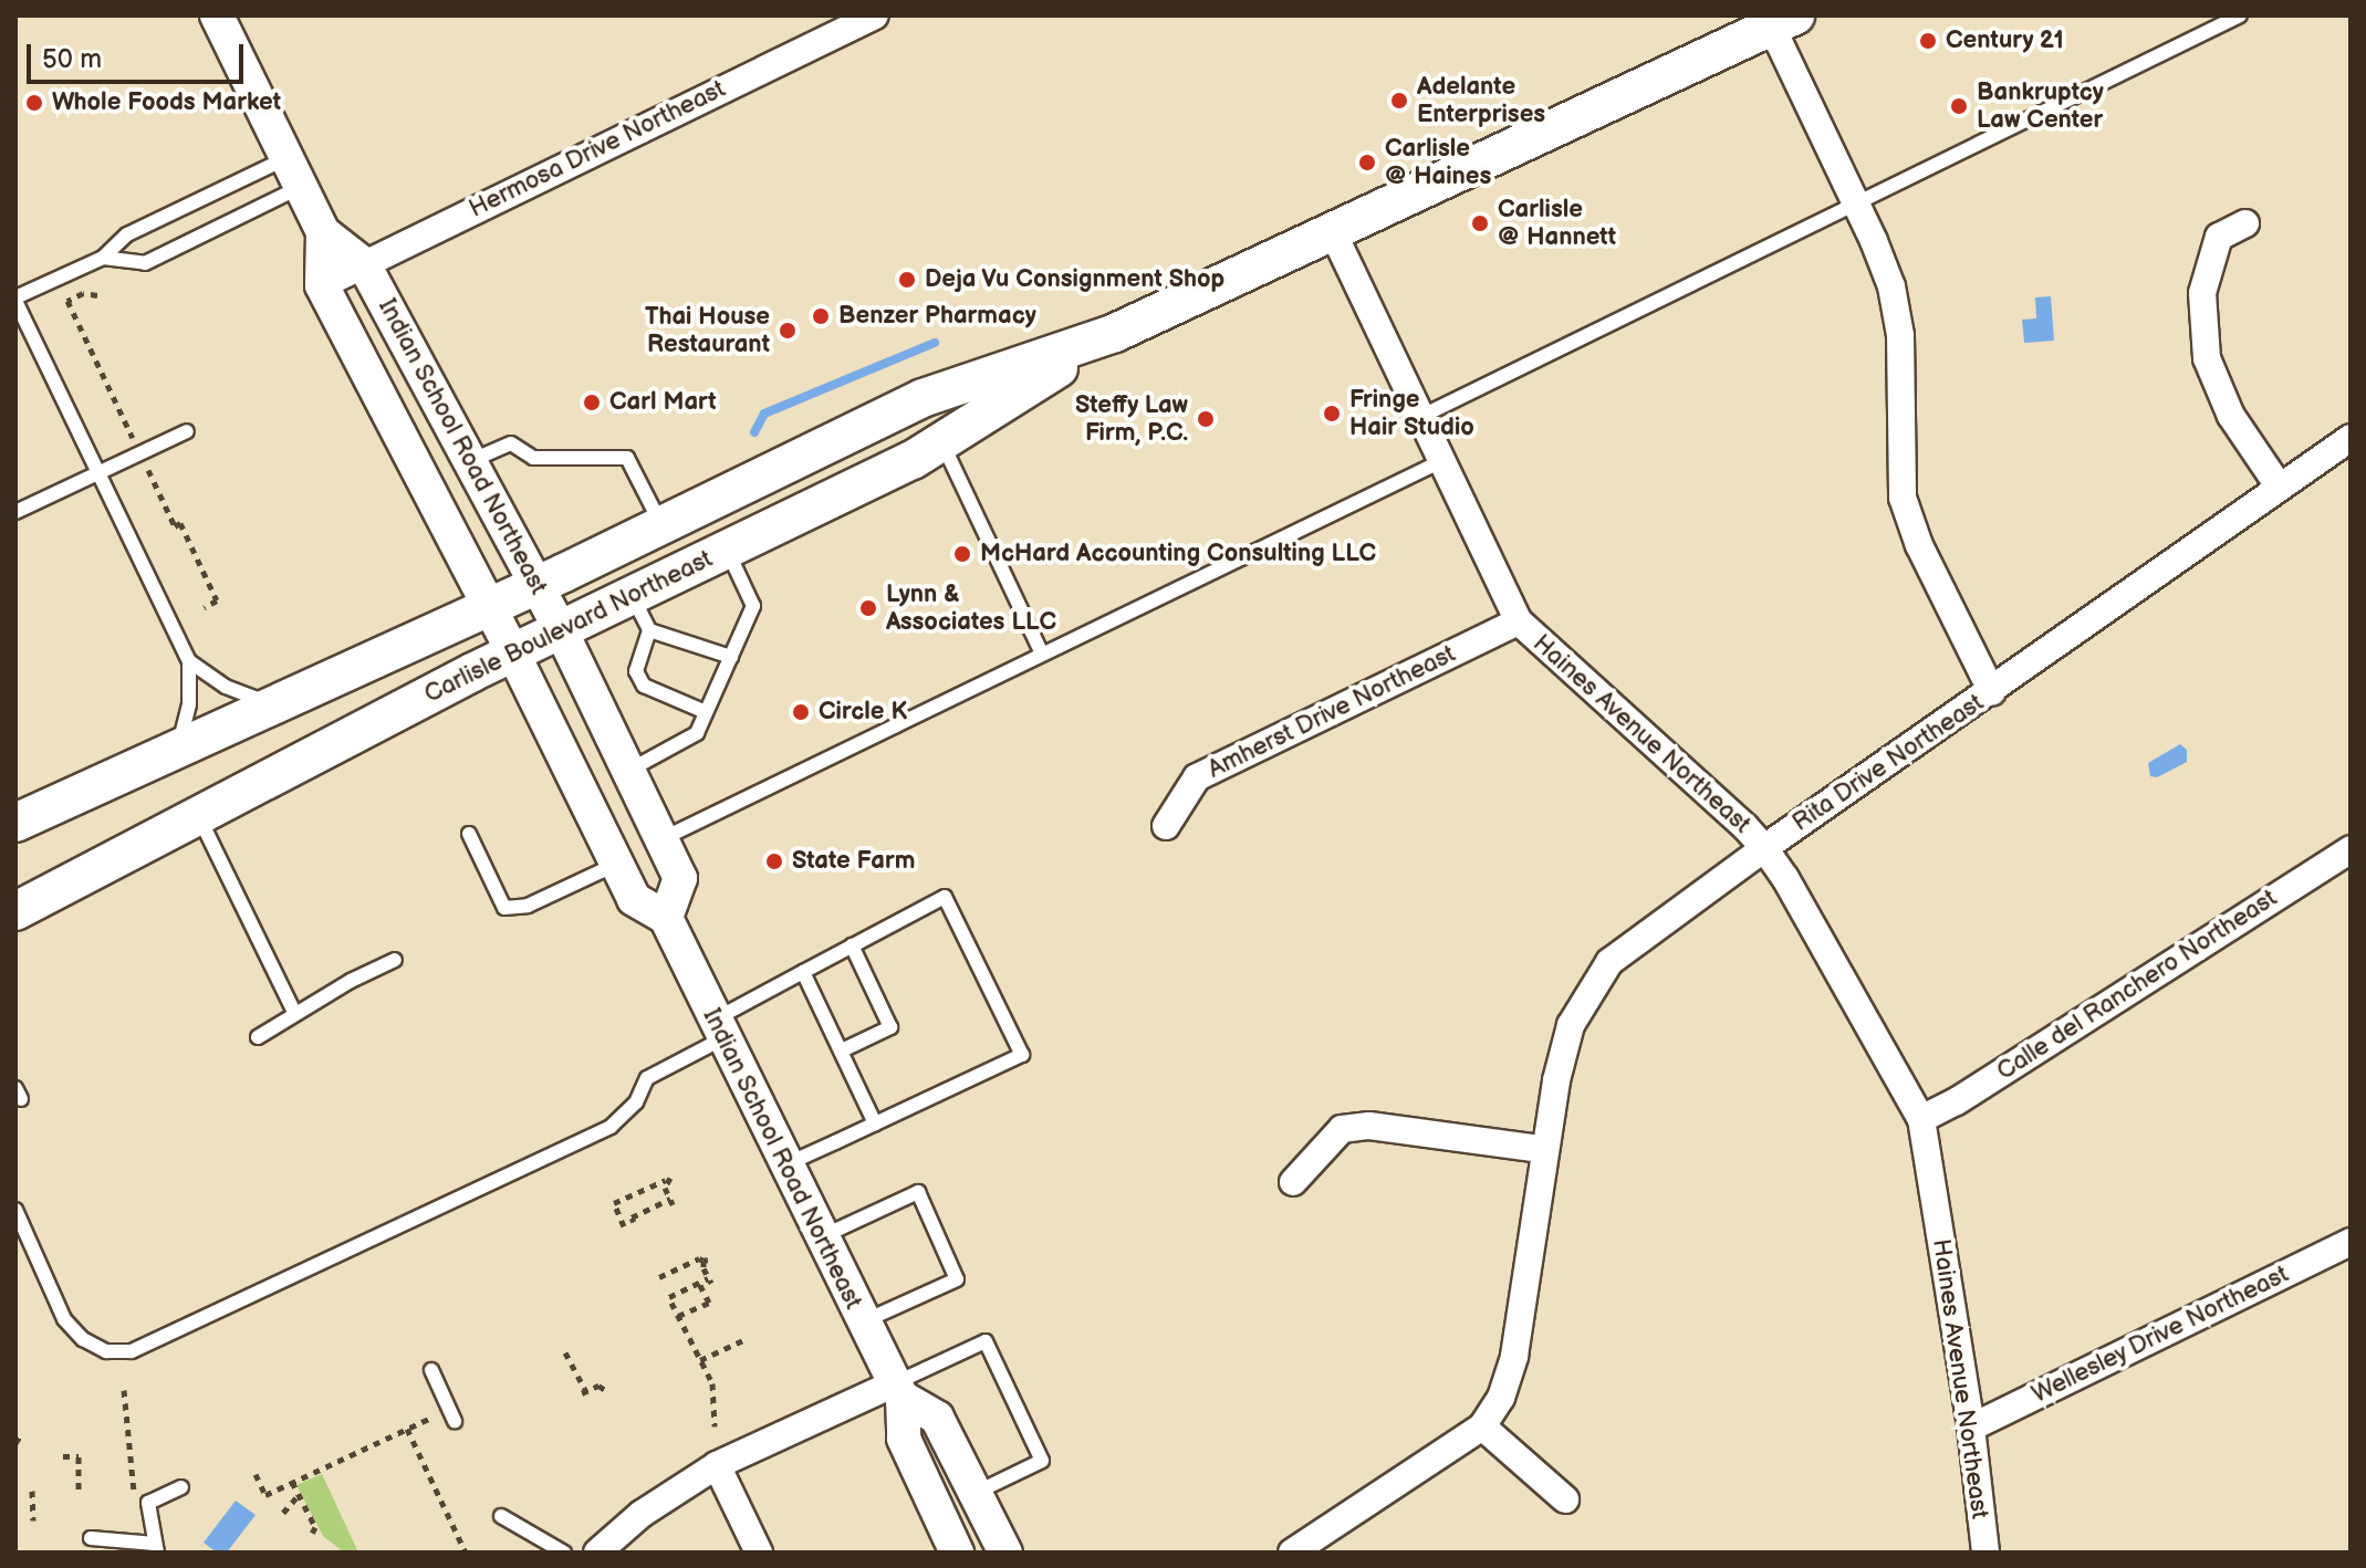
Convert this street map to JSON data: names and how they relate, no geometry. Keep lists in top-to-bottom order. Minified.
{"streets":{"main road":["Carlisle Boulevard Northeast"],"street":["Hermosa Drive Northeast","Indian School Road Northeast","Amherst Drive Northeast","Haines Avenue Northeast","Rita Drive Northeast","Calle del Ranchero Northeast","Wellesley Drive Northeast"]},"crossings":[["Hermosa Drive Northeast","Indian School Road Northeast"],["Indian School Road Northeast","Carlisle Boulevard Northeast"],["Carlisle Boulevard Northeast","Haines Avenue Northeast"],["Amherst Drive Northeast","Haines Avenue Northeast"],["Haines Avenue Northeast","Rita Drive Northeast"],["Haines Avenue Northeast","Calle del Ranchero Northeast"],["Haines Avenue Northeast","Wellesley Drive Northeast"]],"places":["Century 21","Adelante Enterprises","Whole Foods Market","Bankruptcy Law Center","Carlisle @ Haines","Carlisle @ Hannett","Deja Vu Consignment Shop","Benzer Pharmacy","Thai House Restaurant","Carl Mart","Fringe Hair Studio","Steffy Law Firm, P.C.","McHard Accounting Consulting LLC","Lynn & Associates LLC","Circle K","State Farm"],"scale_bar":"50 m"}
